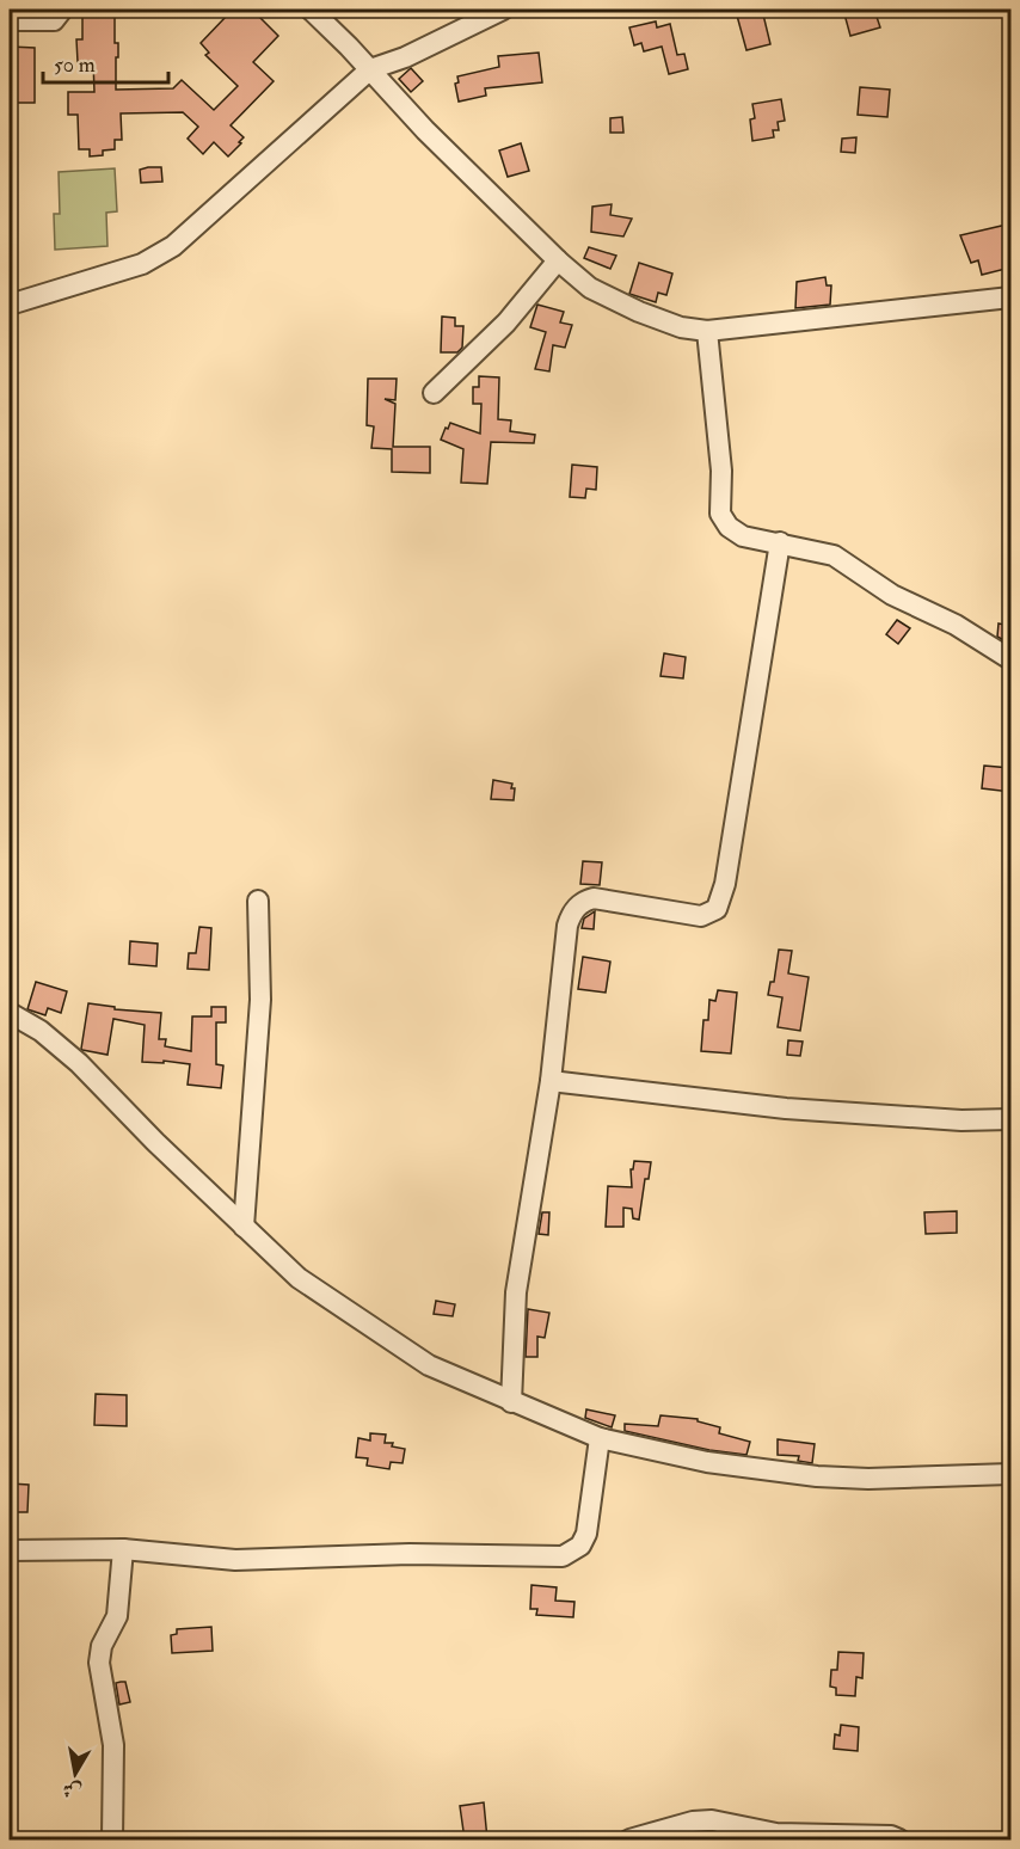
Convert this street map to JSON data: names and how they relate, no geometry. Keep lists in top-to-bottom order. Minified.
{"scale_bar":"50 m","north":"bottom"}
